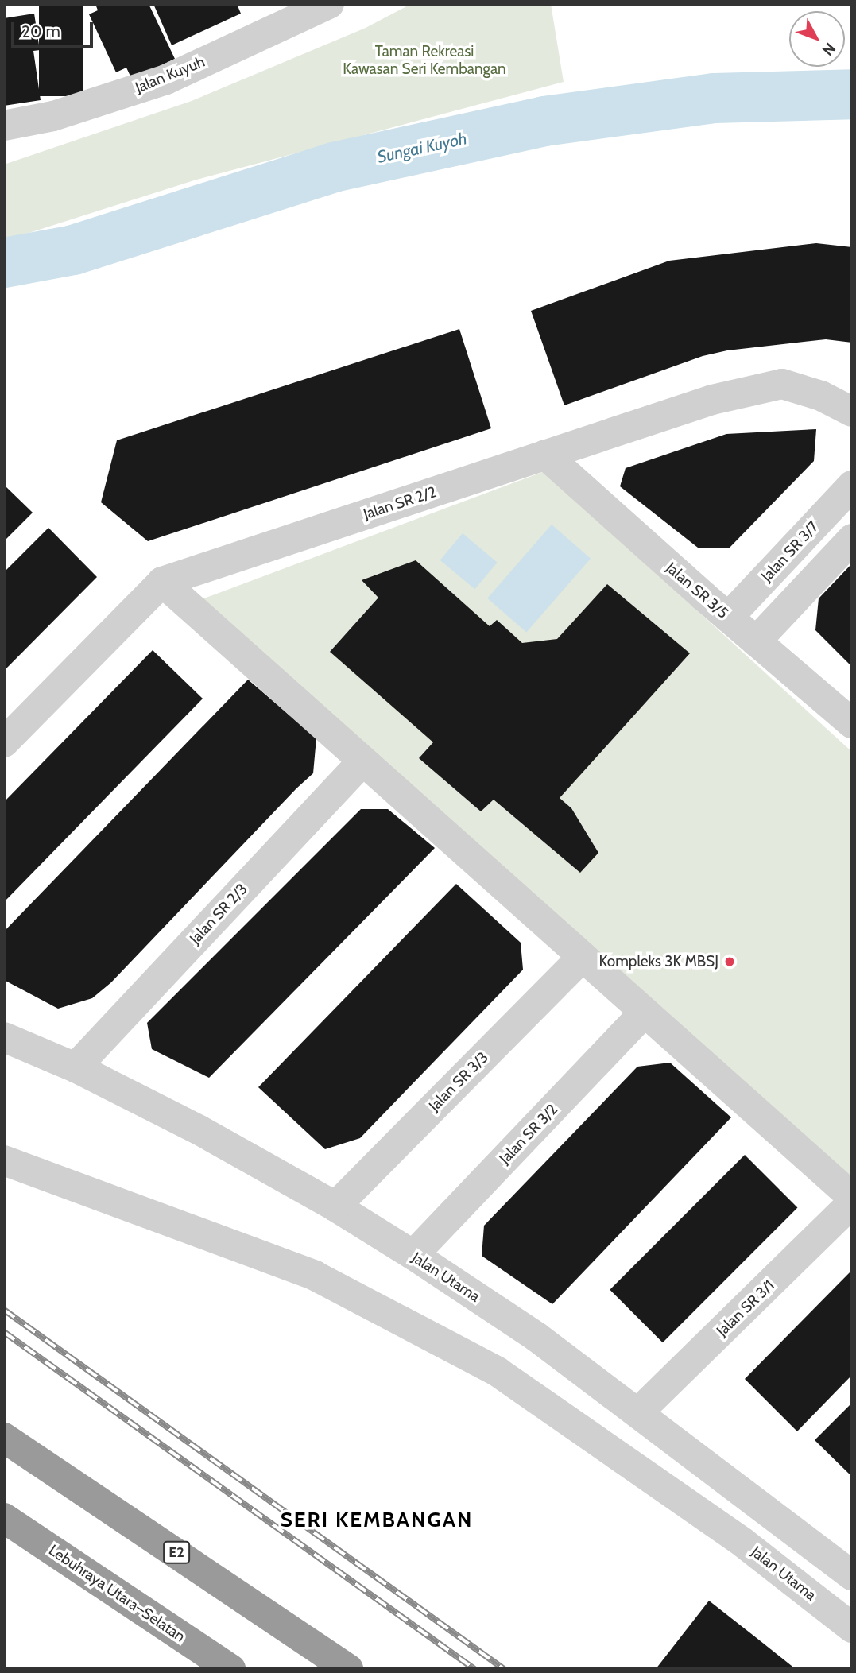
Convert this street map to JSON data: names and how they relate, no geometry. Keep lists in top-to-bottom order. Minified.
{"streets":{"highway":["E2","Lebuhraya Utara–Selatan"],"street":["Jalan Kuyuh","Jalan SR 2/2","Jalan SR 3/7","Jalan SR 3/5","Jalan SR 2/3","Jalan SR 3/3","Jalan SR 3/2","Jalan Utama","Jalan SR 3/1"]},"crossings":[["Jalan SR 2/2","Jalan SR 3/5"],["Jalan SR 3/7","Jalan SR 3/5"],["Jalan SR 2/3","Jalan Utama"],["Jalan SR 3/3","Jalan Utama"],["Jalan SR 3/2","Jalan Utama"],["Jalan Utama","Jalan SR 3/1"]],"districts":["SERI KEMBANGAN"],"water":["Sungai Kuyoh"],"parks":["Taman Rekreasi Kawasan Seri Kembangan"],"places":["Kompleks 3K MBSJ"],"scale_bar":"20 m","north":"bottom right"}
